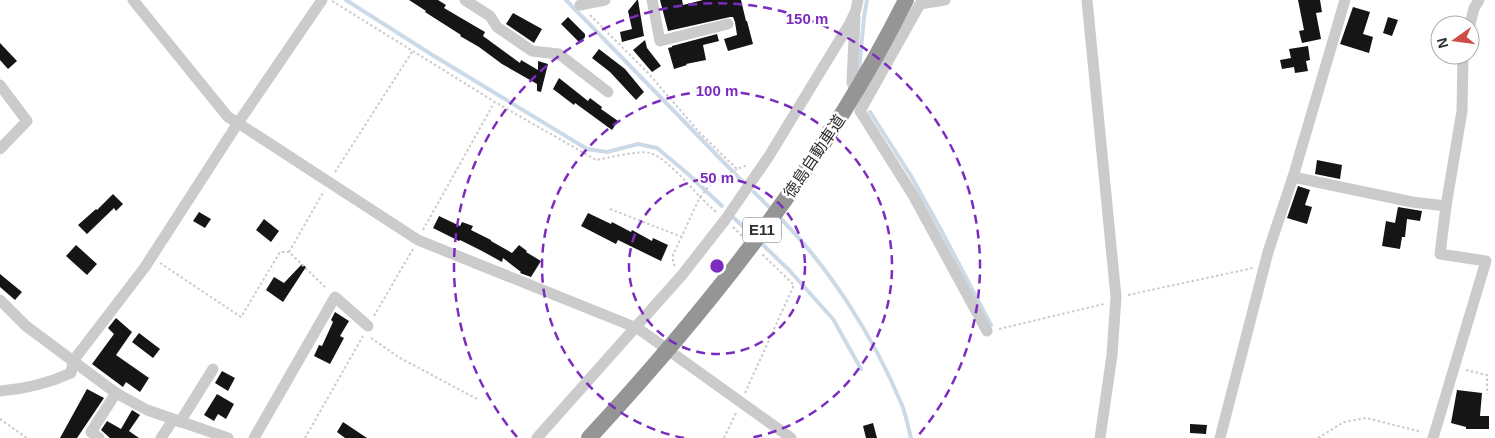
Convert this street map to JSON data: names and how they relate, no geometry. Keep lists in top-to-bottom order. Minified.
{"streets":{"highway":["徳島自動車道","E11"]},"north":"left","rings":["150 m","100 m","50 m"]}
